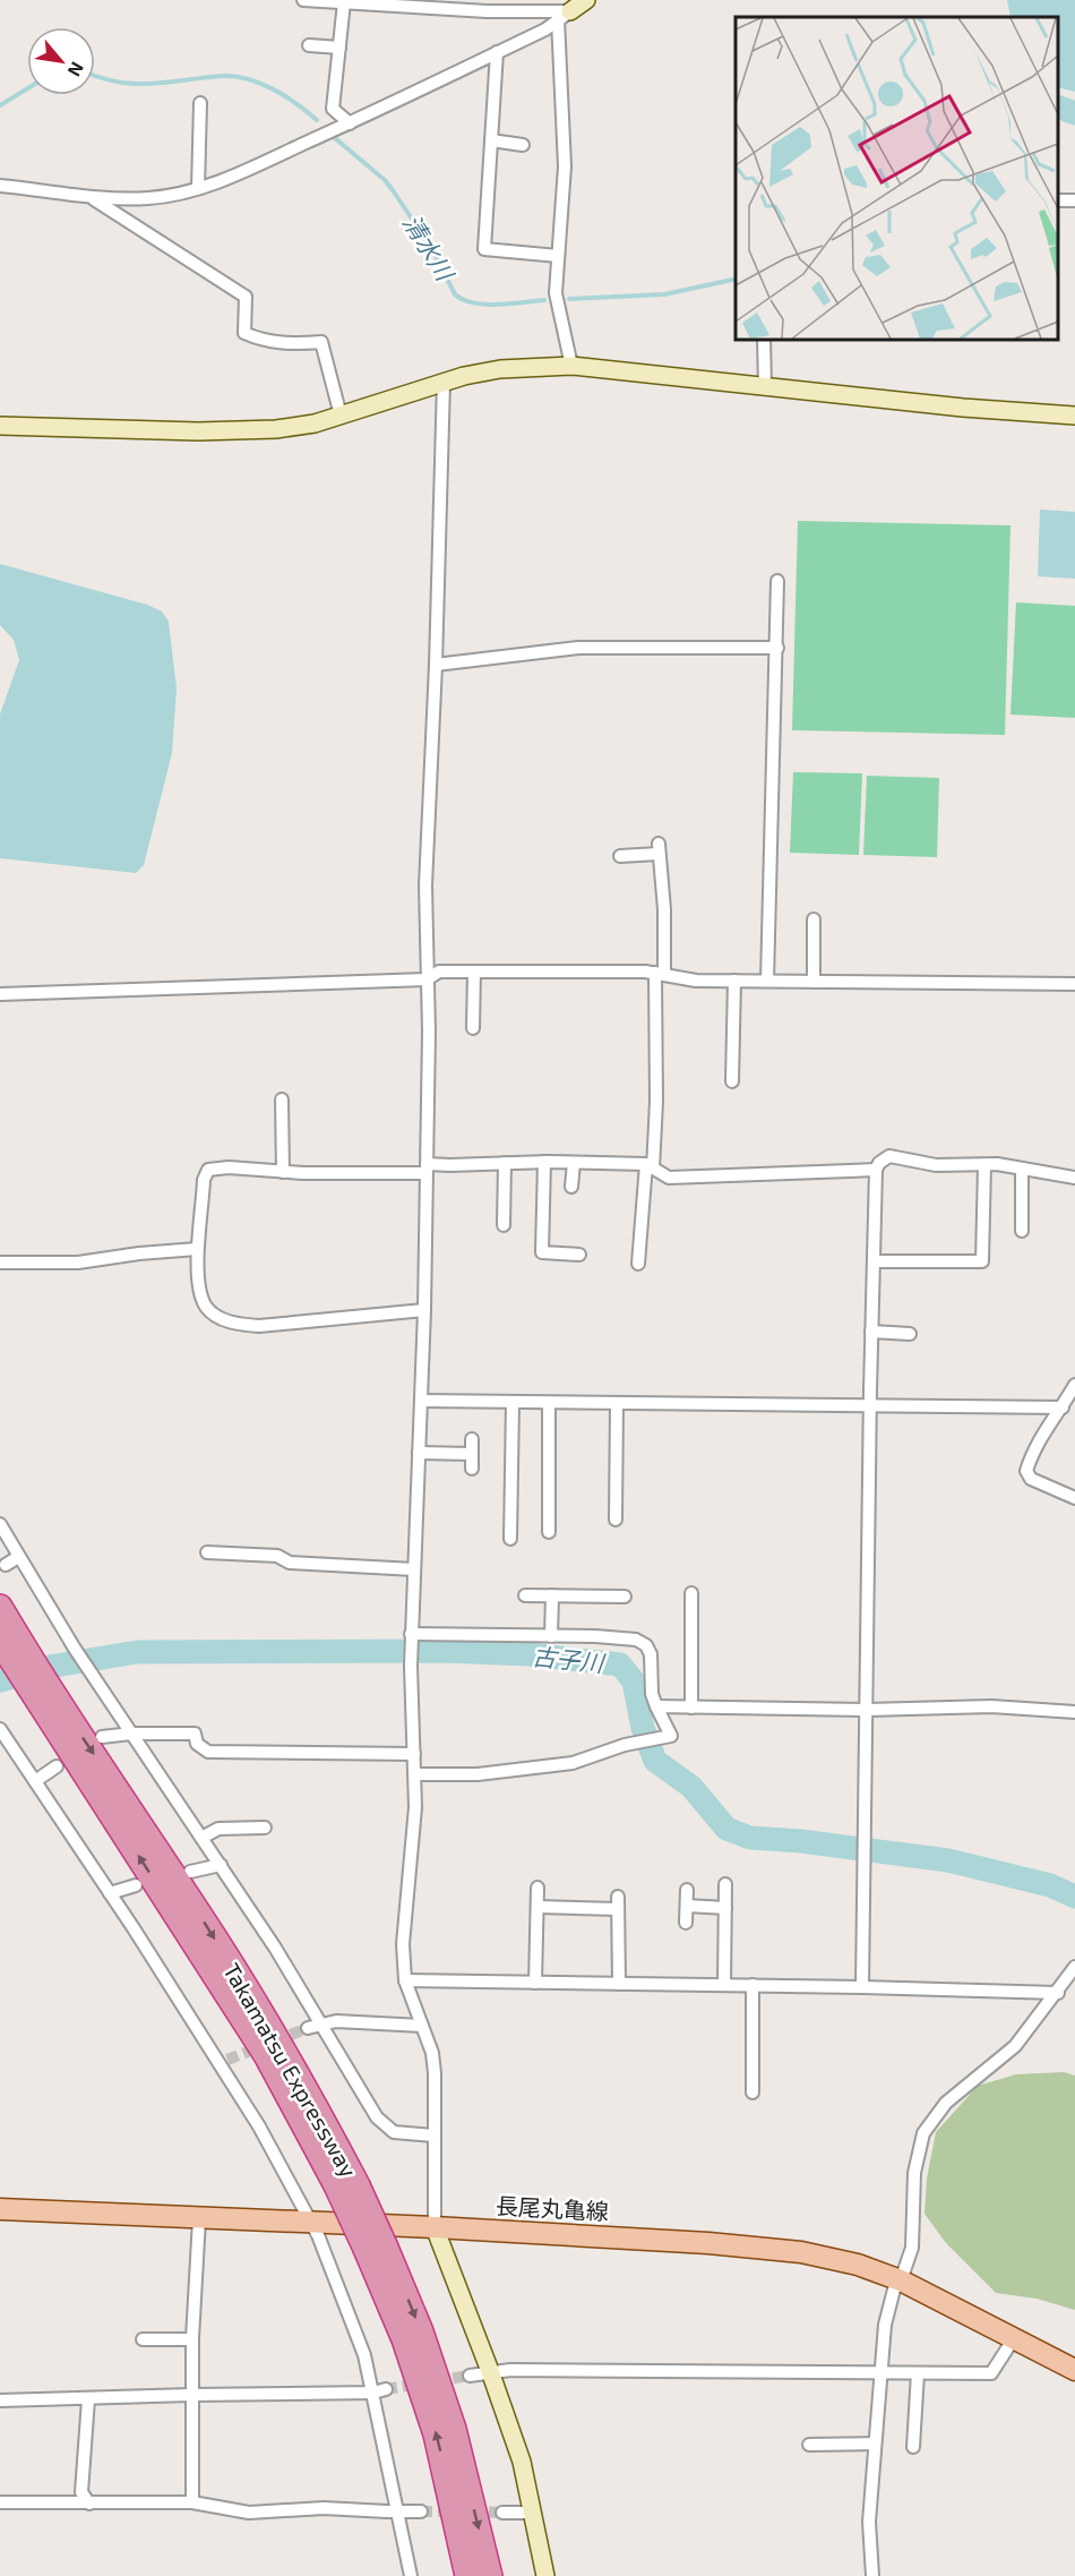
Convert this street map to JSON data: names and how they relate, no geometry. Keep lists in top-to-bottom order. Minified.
{"streets":{"highway":["Takamatsu Expressway"],"main road":["長尾丸亀線"]},"water":["清水川","古子川"],"north":"bottom right"}
